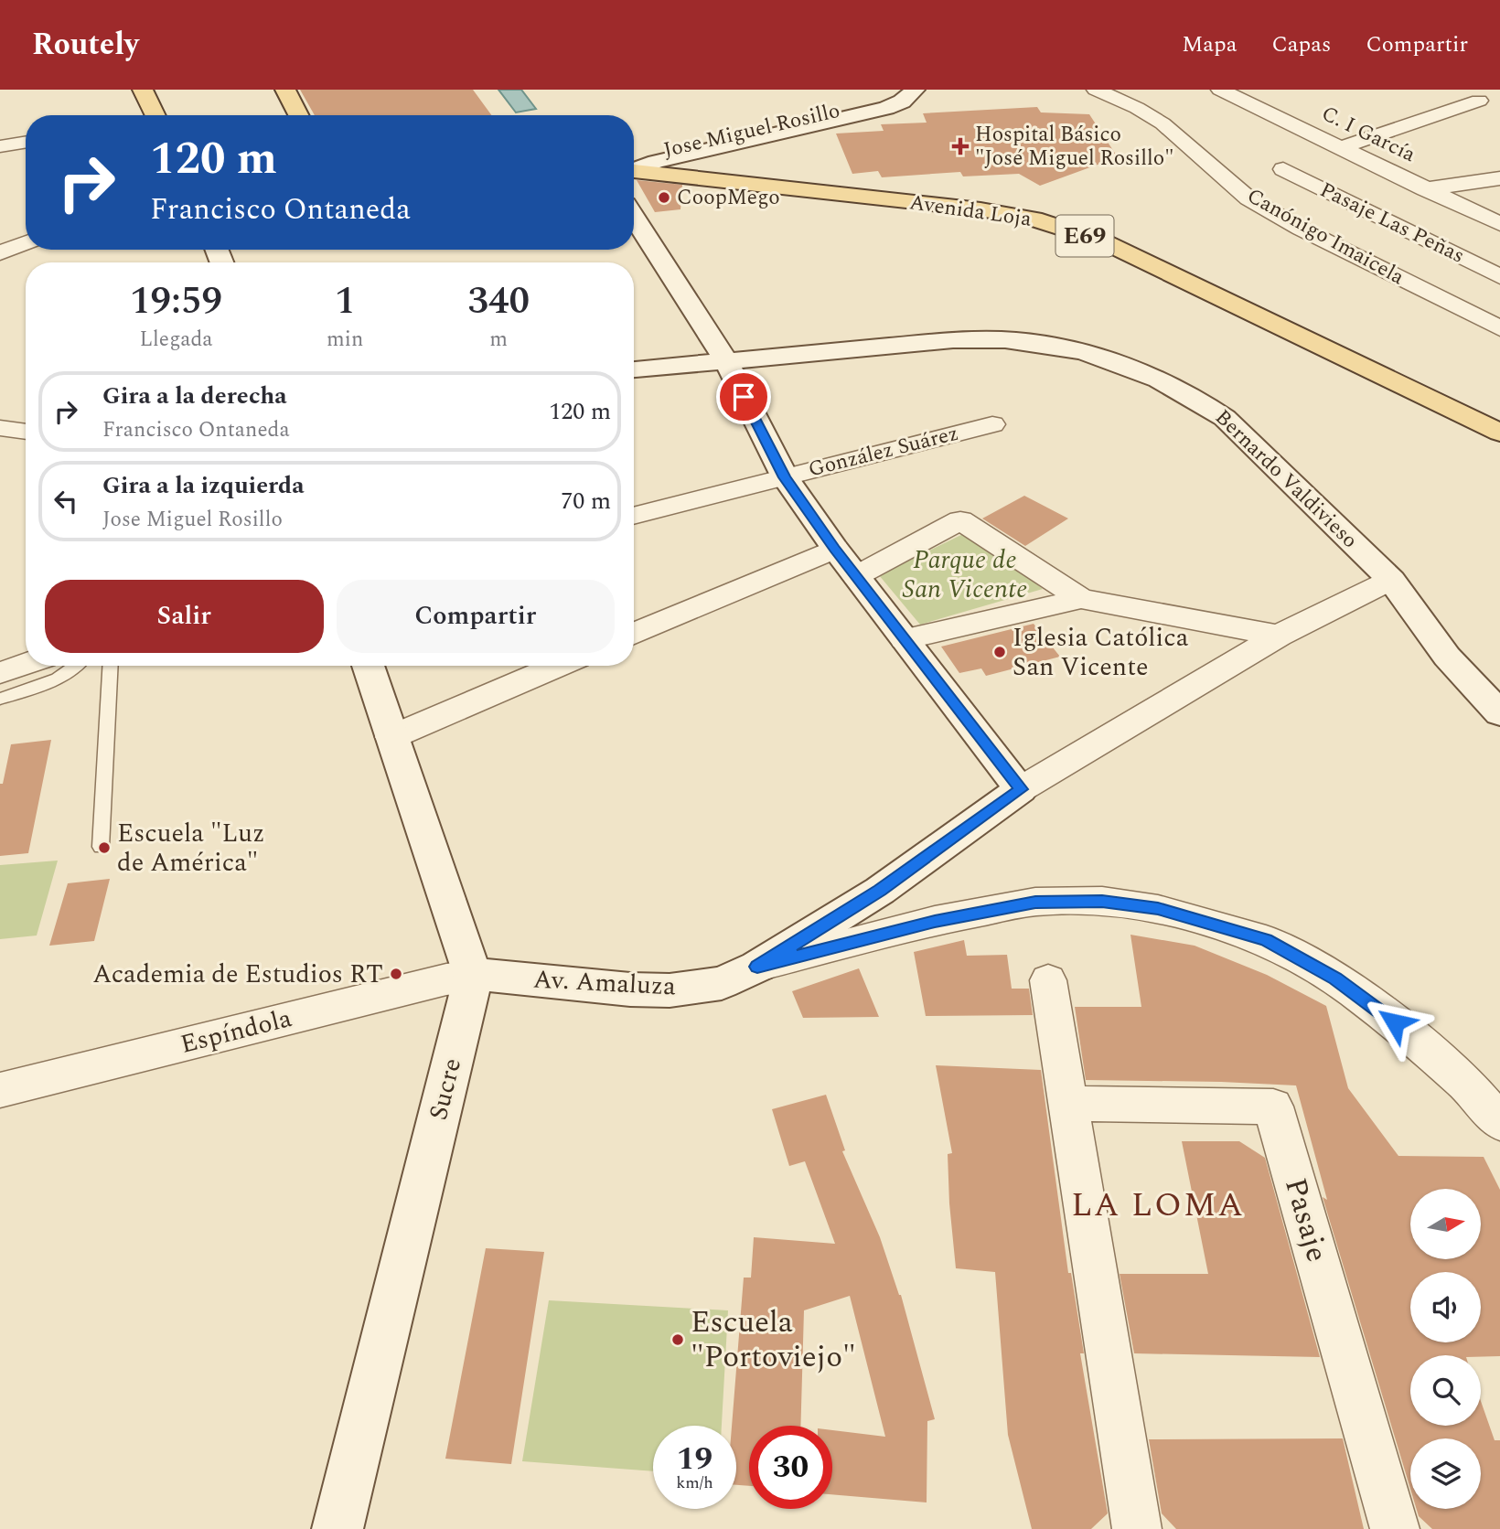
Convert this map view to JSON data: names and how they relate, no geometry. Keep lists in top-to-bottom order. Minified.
{"streets":{"main road":["Avenida Loja","E69","Bernardo Valdivieso","Av. Amaluza","Sucre"],"street":["C. I García","Pasaje Las Peñas","Canónigo Imaicela","González Suárez","Espíndola","Pasaje"]},"crossings":[["C. I García","Pasaje Las Peñas"],["Av. Amaluza","Espíndola"],["Av. Amaluza","Sucre"],["Espíndola","Sucre"]],"districts":["LA LOMA"],"parks":["Parque de San Vicente"],"places":{"health":["Hospital Básico \"José Miguel Rosillo\""],"other":["CoopMego","Iglesia Católica San Vicente","Escuela \"Luz de América\"","Academia de Estudios RT","Escuela \"Portoviejo\""]},"north":"right","page":{"header":"Routely","nav":["Mapa","Capas","Compartir"],"turn":["120 m","Francisco Ontaneda"],"eta":["19:59","Llegada","1","min","340","m"],"list":[{"name":"Gira a la derecha","note":"Francisco Ontaneda","value":"120 m"},{"name":"Gira a la izquierda","note":"Jose Miguel Rosillo","value":"70 m"}],"buttons":["Salir","Compartir"],"speed":"19 km/h","limit":"30"}}
